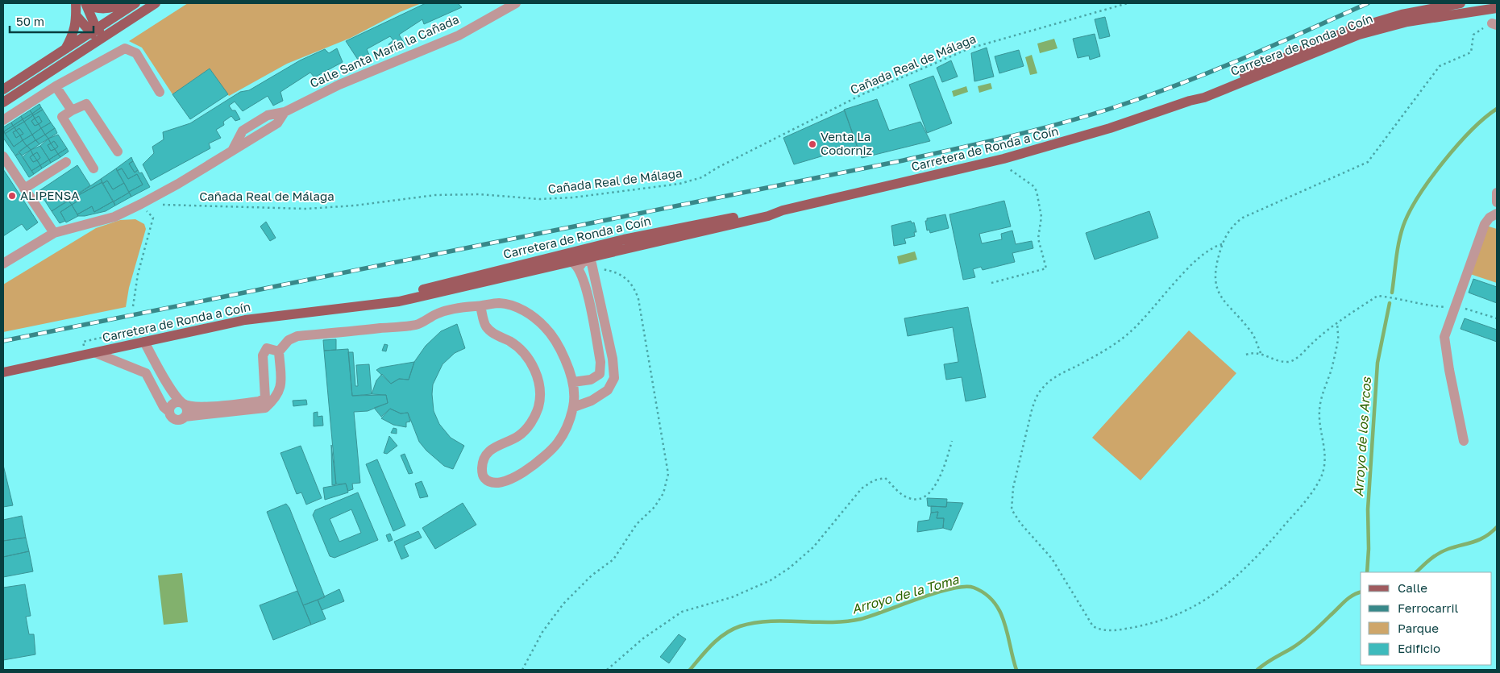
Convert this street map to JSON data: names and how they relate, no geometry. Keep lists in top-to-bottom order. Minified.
{"streets":{"main road":["Carretera de Ronda a Coín"],"street":["Calle Santa María la Cañada"],"path":["Cañada Real de Málaga"]},"crossings":[["Calle Santa María la Cañada","Cañada Real de Málaga"]],"water":["Arroyo de los Arcos","Arroyo de la Toma"],"places":["Venta La Codorniz","ALIPENSA"],"legend":["Calle","Ferrocarril","Parque","Edificio"],"scale_bar":"50 m"}
